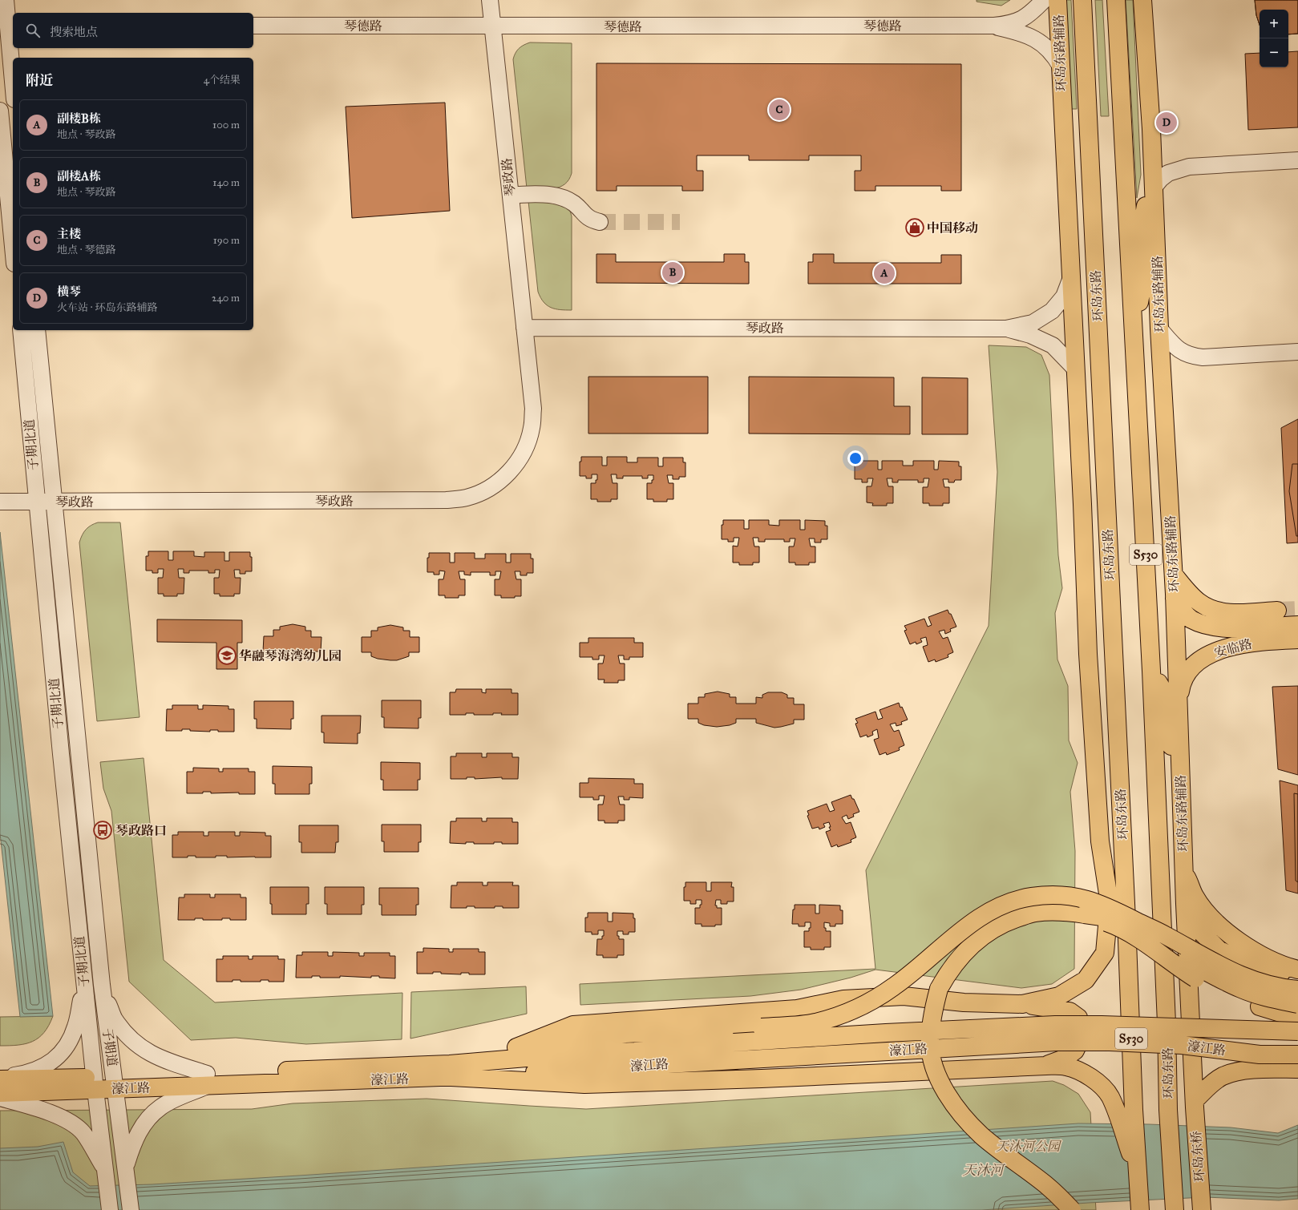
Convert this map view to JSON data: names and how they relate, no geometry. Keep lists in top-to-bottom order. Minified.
{"streets":{"main road":["环岛东路辅路","环岛东路","S530","安临路","濠江路","环岛东桥"],"street":["琴德路","琴政路","子期北道","子期道"]},"crossings":[["琴德路","环岛东路辅路"],["琴德路","琴政路"],["环岛东路辅路","环岛东路"],["环岛东路辅路","安临路"],["环岛东路辅路","环岛东桥"],["琴政路","子期北道"],["环岛东路","S530"],["环岛东路","环岛东桥"],["子期北道","子期道"],["子期北道","濠江路"],["子期道","濠江路"]],"water":["天沐河"],"parks":["天沐河公园"],"places":{"shop":["中国移动"],"school or university":["华融琴海湾幼儿园"],"bus stop":["琴政路口"]},"page":{"map_buttons":["+","−"],"search":"搜索地点","heading":["附近","4个结果"],"pins":["C","D","B","A"],"list":[{"mark":"A","name":"副楼B栋","note":"地点 · 琴政路","value":"100 m"},{"mark":"B","name":"副楼A栋","note":"地点 · 琴政路","value":"140 m"},{"mark":"C","name":"主楼","note":"地点 · 琴德路","value":"190 m"},{"mark":"D","name":"横琴","note":"火车站 · 环岛东路辅路","value":"240 m"}]}}
